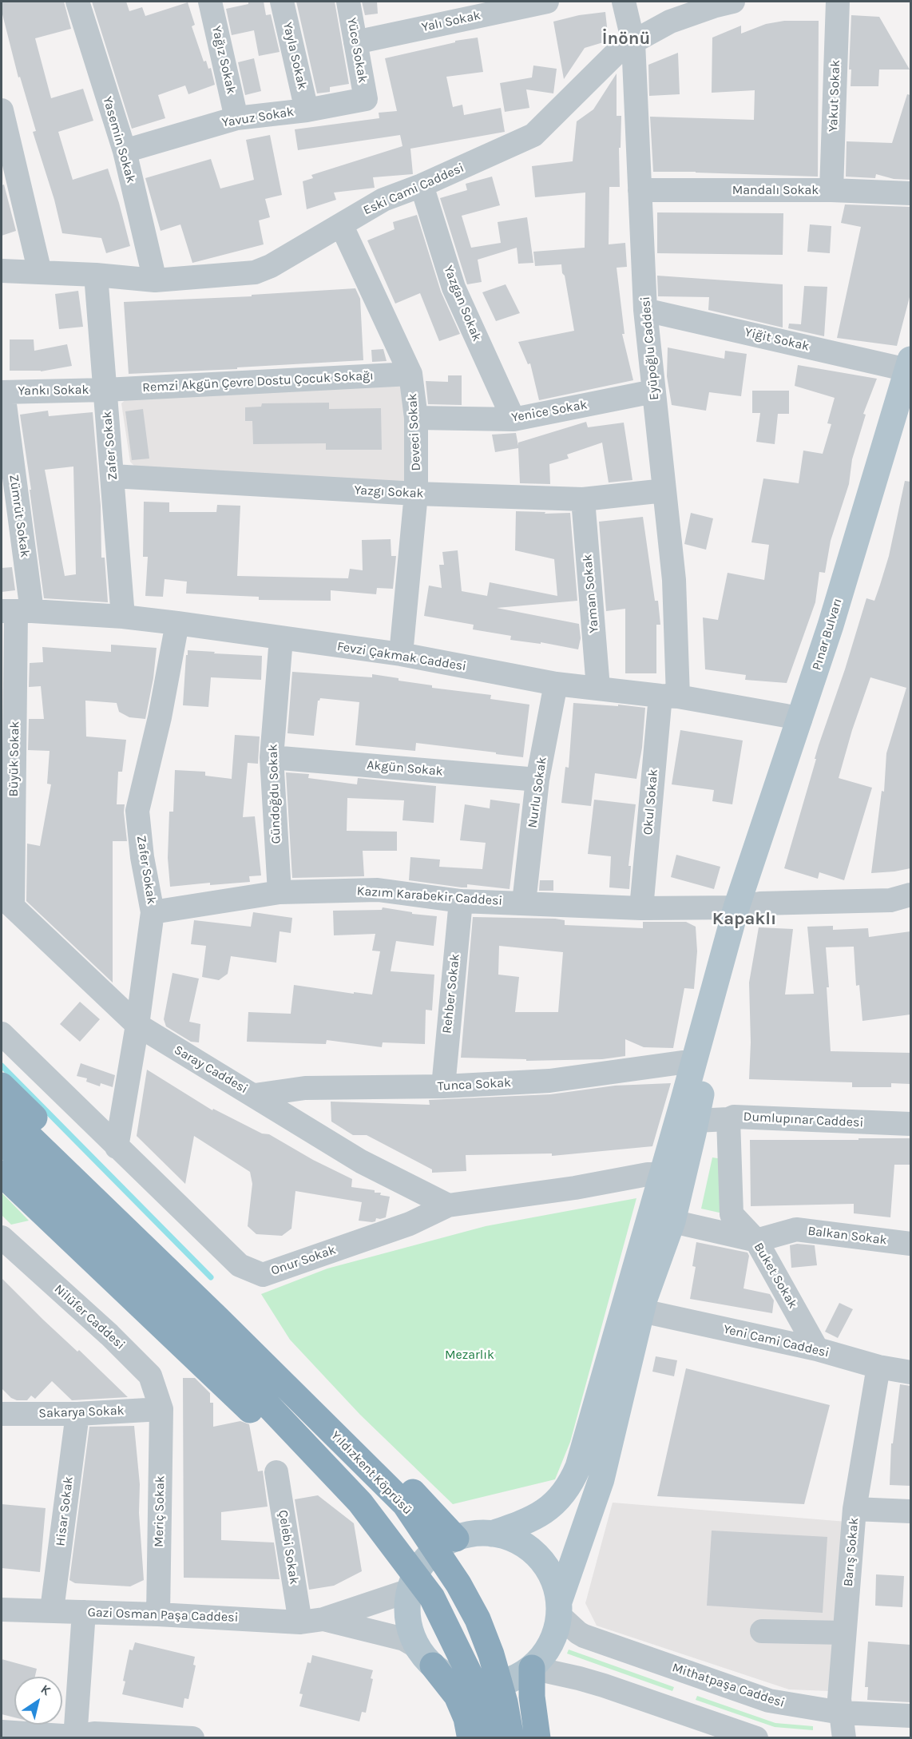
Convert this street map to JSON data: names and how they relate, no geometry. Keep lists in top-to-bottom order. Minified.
{"streets":{"highway":["Yıldızkent Köprüsü"],"main road":["Pınar Bulvarı"],"street":["Yalı Sokak","Yüce Sokak","Yayla Sokak","Yağız Sokak","Yakut Sokak","Yavuz Sokak","Yasemin Sokak","Eski Cami Caddesi","Mandalı Sokak","Yazgan Sokak","Yiğit Sokak","Eyüpoğlu Caddesi","Remzi Akgün Çevre Dostu Çocuk Sokağı","Yankı Sokak","Yenice Sokak","Deveci Sokak","Zafer Sokak","Yazgı Sokak","Zümrüt Sokak","Yaman Sokak","Fevzi Çakmak Caddesi","Büyük Sokak","Akgün Sokak","Nurlu Sokak","Gündoğdu Sokak","Okul Sokak","Kazım Karabekir Caddesi","Rehber Sokak","Saray Caddesi","Tunca Sokak","Dumlupınar Caddesi","Balkan Sokak","Onur Sokak","Buket Sokak","Nilüfer Caddesi","Yeni Cami Caddesi","Sakarya Sokak","Hisar Sokak","Meriç Sokak","Çelebi Sokak","Barış Sokak","Gazi Osman Paşa Caddesi","Mithatpaşa Caddesi"]},"crossings":[["Yalı Sokak","Yüce Sokak"],["Yüce Sokak","Yavuz Sokak"],["Yayla Sokak","Yavuz Sokak"],["Yağız Sokak","Yavuz Sokak"],["Yakut Sokak","Mandalı Sokak"],["Yavuz Sokak","Yasemin Sokak"],["Yasemin Sokak","Eski Cami Caddesi"],["Eski Cami Caddesi","Yazgan Sokak"],["Eski Cami Caddesi","Eyüpoğlu Caddesi"],["Eski Cami Caddesi","Deveci Sokak"],["Eski Cami Caddesi","Zafer Sokak"],["Mandalı Sokak","Eyüpoğlu Caddesi"],["Yazgan Sokak","Yenice Sokak"],["Yiğit Sokak","Eyüpoğlu Caddesi"],["Yiğit Sokak","Pınar Bulvarı"],["Eyüpoğlu Caddesi","Yenice Sokak"],["Eyüpoğlu Caddesi","Yazgı Sokak"],["Eyüpoğlu Caddesi","Fevzi Çakmak Caddesi"],["Eyüpoğlu Caddesi","Okul Sokak"],["Remzi Akgün Çevre Dostu Çocuk Sokağı","Yankı Sokak"],["Remzi Akgün Çevre Dostu Çocuk Sokağı","Deveci Sokak"],["Remzi Akgün Çevre Dostu Çocuk Sokağı","Zafer Sokak"],["Yankı Sokak","Zafer Sokak"],["Yankı Sokak","Zümrüt Sokak"],["Yenice Sokak","Deveci Sokak"],["Deveci Sokak","Yazgı Sokak"],["Deveci Sokak","Fevzi Çakmak Caddesi"],["Zafer Sokak","Yazgı Sokak"],["Zafer Sokak","Fevzi Çakmak Caddesi"],["Zafer Sokak","Kazım Karabekir Caddesi"],["Zafer Sokak","Saray Caddesi"],["Zafer Sokak","Onur Sokak"],["Yazgı Sokak","Yaman Sokak"],["Zümrüt Sokak","Fevzi Çakmak Caddesi"],["Zümrüt Sokak","Büyük Sokak"],["Yaman Sokak","Fevzi Çakmak Caddesi"],["Pınar Bulvarı","Fevzi Çakmak Caddesi"],["Pınar Bulvarı","Kazım Karabekir Caddesi"],["Fevzi Çakmak Caddesi","Büyük Sokak"],["Fevzi Çakmak Caddesi","Nurlu Sokak"],["Fevzi Çakmak Caddesi","Gündoğdu Sokak"],["Fevzi Çakmak Caddesi","Okul Sokak"],["Büyük Sokak","Saray Caddesi"],["Akgün Sokak","Nurlu Sokak"],["Akgün Sokak","Gündoğdu Sokak"],["Nurlu Sokak","Kazım Karabekir Caddesi"],["Gündoğdu Sokak","Kazım Karabekir Caddesi"],["Okul Sokak","Kazım Karabekir Caddesi"],["Kazım Karabekir Caddesi","Rehber Sokak"],["Rehber Sokak","Tunca Sokak"],["Saray Caddesi","Tunca Sokak"],["Saray Caddesi","Onur Sokak"],["Dumlupınar Caddesi","Buket Sokak"],["Balkan Sokak","Buket Sokak"],["Buket Sokak","Yeni Cami Caddesi"],["Nilüfer Caddesi","Sakarya Sokak"],["Nilüfer Caddesi","Meriç Sokak"],["Yeni Cami Caddesi","Barış Sokak"],["Sakarya Sokak","Hisar Sokak"],["Sakarya Sokak","Meriç Sokak"],["Hisar Sokak","Gazi Osman Paşa Caddesi"],["Meriç Sokak","Gazi Osman Paşa Caddesi"],["Çelebi Sokak","Gazi Osman Paşa Caddesi"],["Barış Sokak","Mithatpaşa Caddesi"],["Gazi Osman Paşa Caddesi","Mithatpaşa Caddesi"]],"districts":["İnönü","Kapaklı"],"parks":["Mezarlık"],"north":"top right"}
